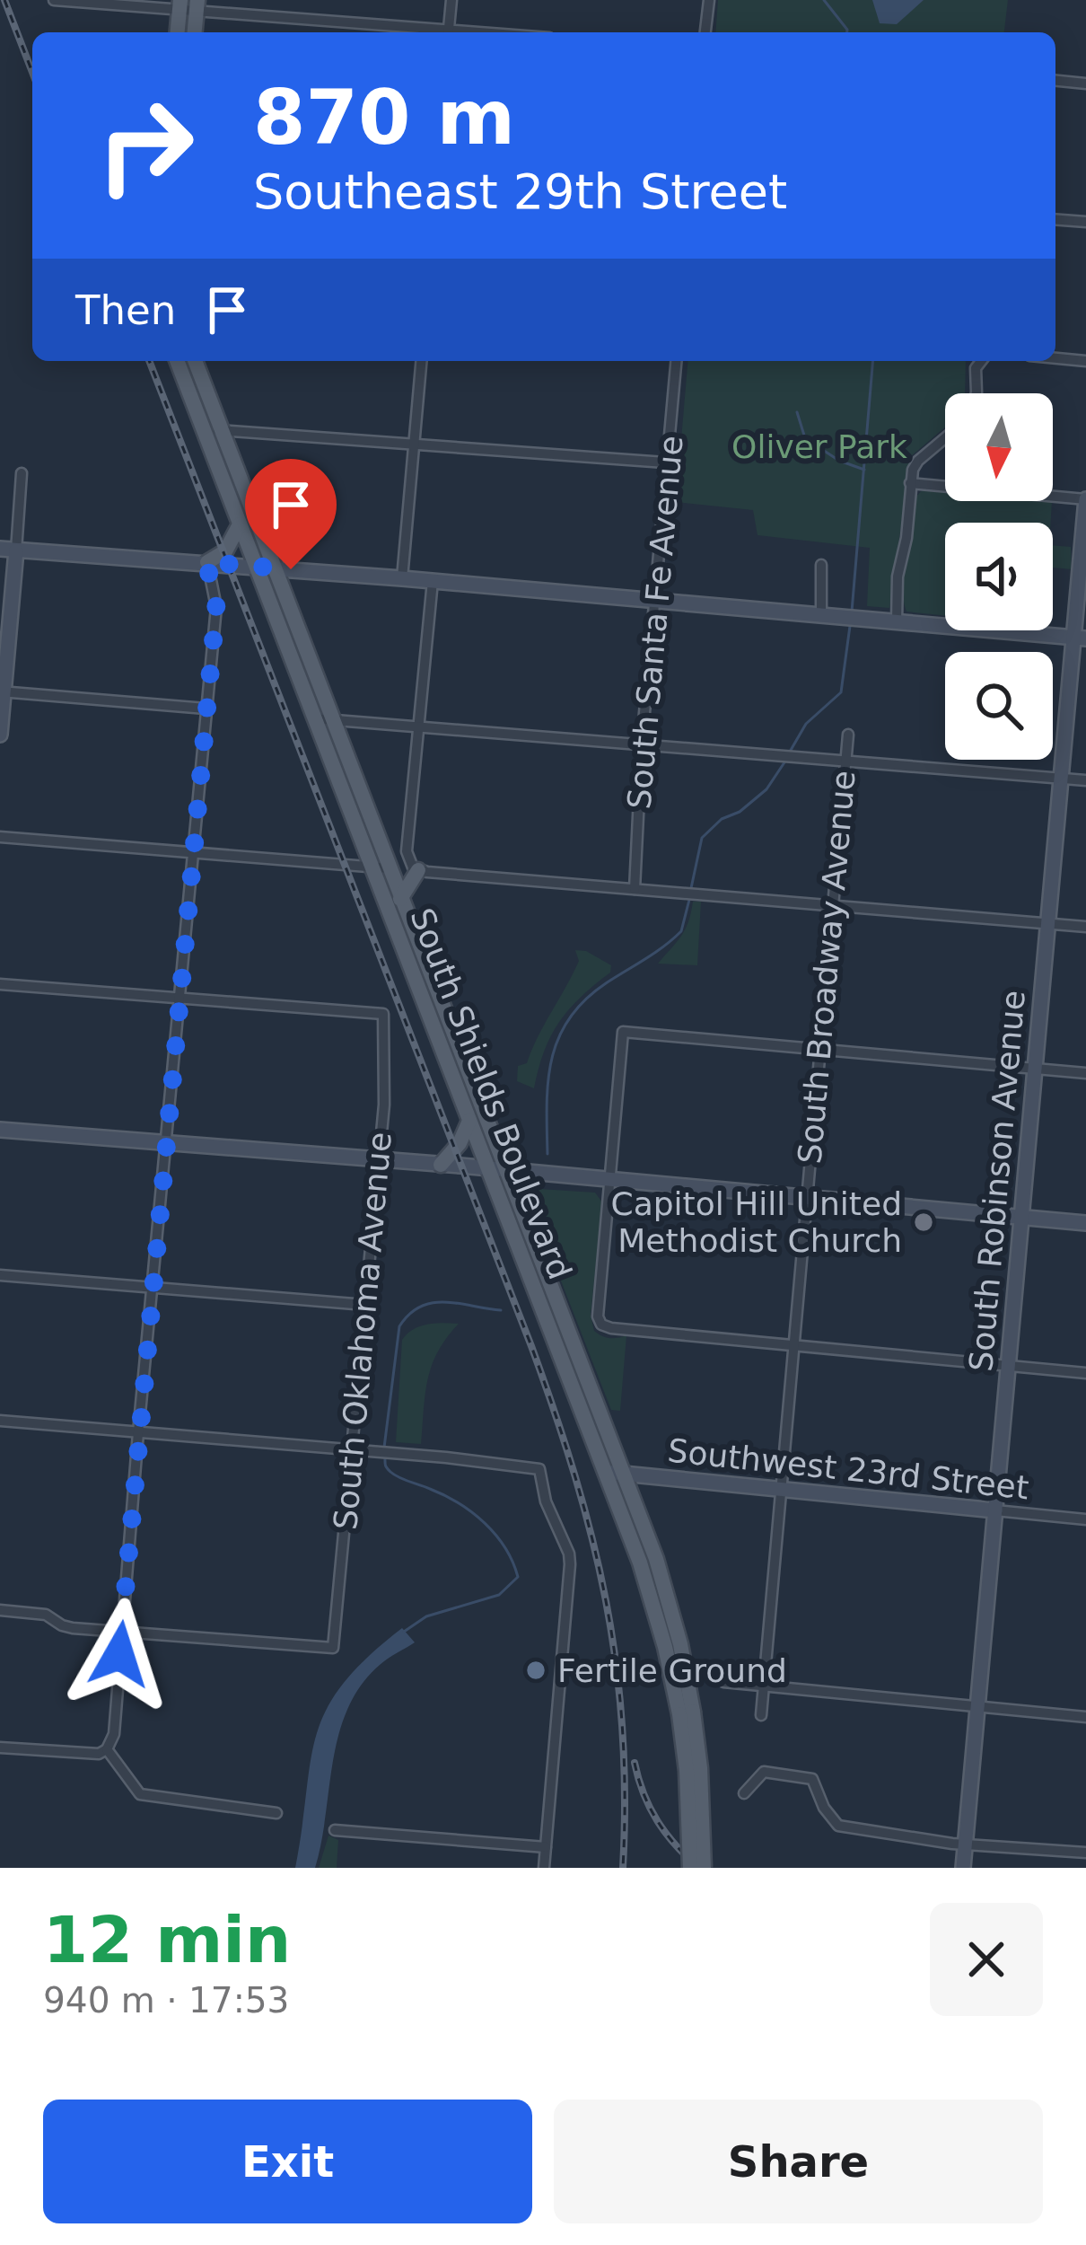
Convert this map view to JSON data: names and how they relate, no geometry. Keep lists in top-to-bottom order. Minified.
{"streets":{"main road":["South Shields Boulevard","South Robinson Avenue","Southwest 23rd Street"],"street":["South Santa Fe Avenue","South Broadway Avenue","South Oklahoma Avenue"]},"crossings":[["South Broadway Avenue","Southwest 23rd Street"],["South Shields Boulevard","Southwest 23rd Street"],["South Robinson Avenue","Southwest 23rd Street"]],"parks":["Oliver Park"],"places":["Capitol Hill United Methodist Church","Fertile Ground"],"north":"bottom","page":{"turn":["870 m","Southeast 29th Street"],"then":"Then","heading":["12 min","940 m · 17:53"],"buttons":["Exit","Share"]}}
